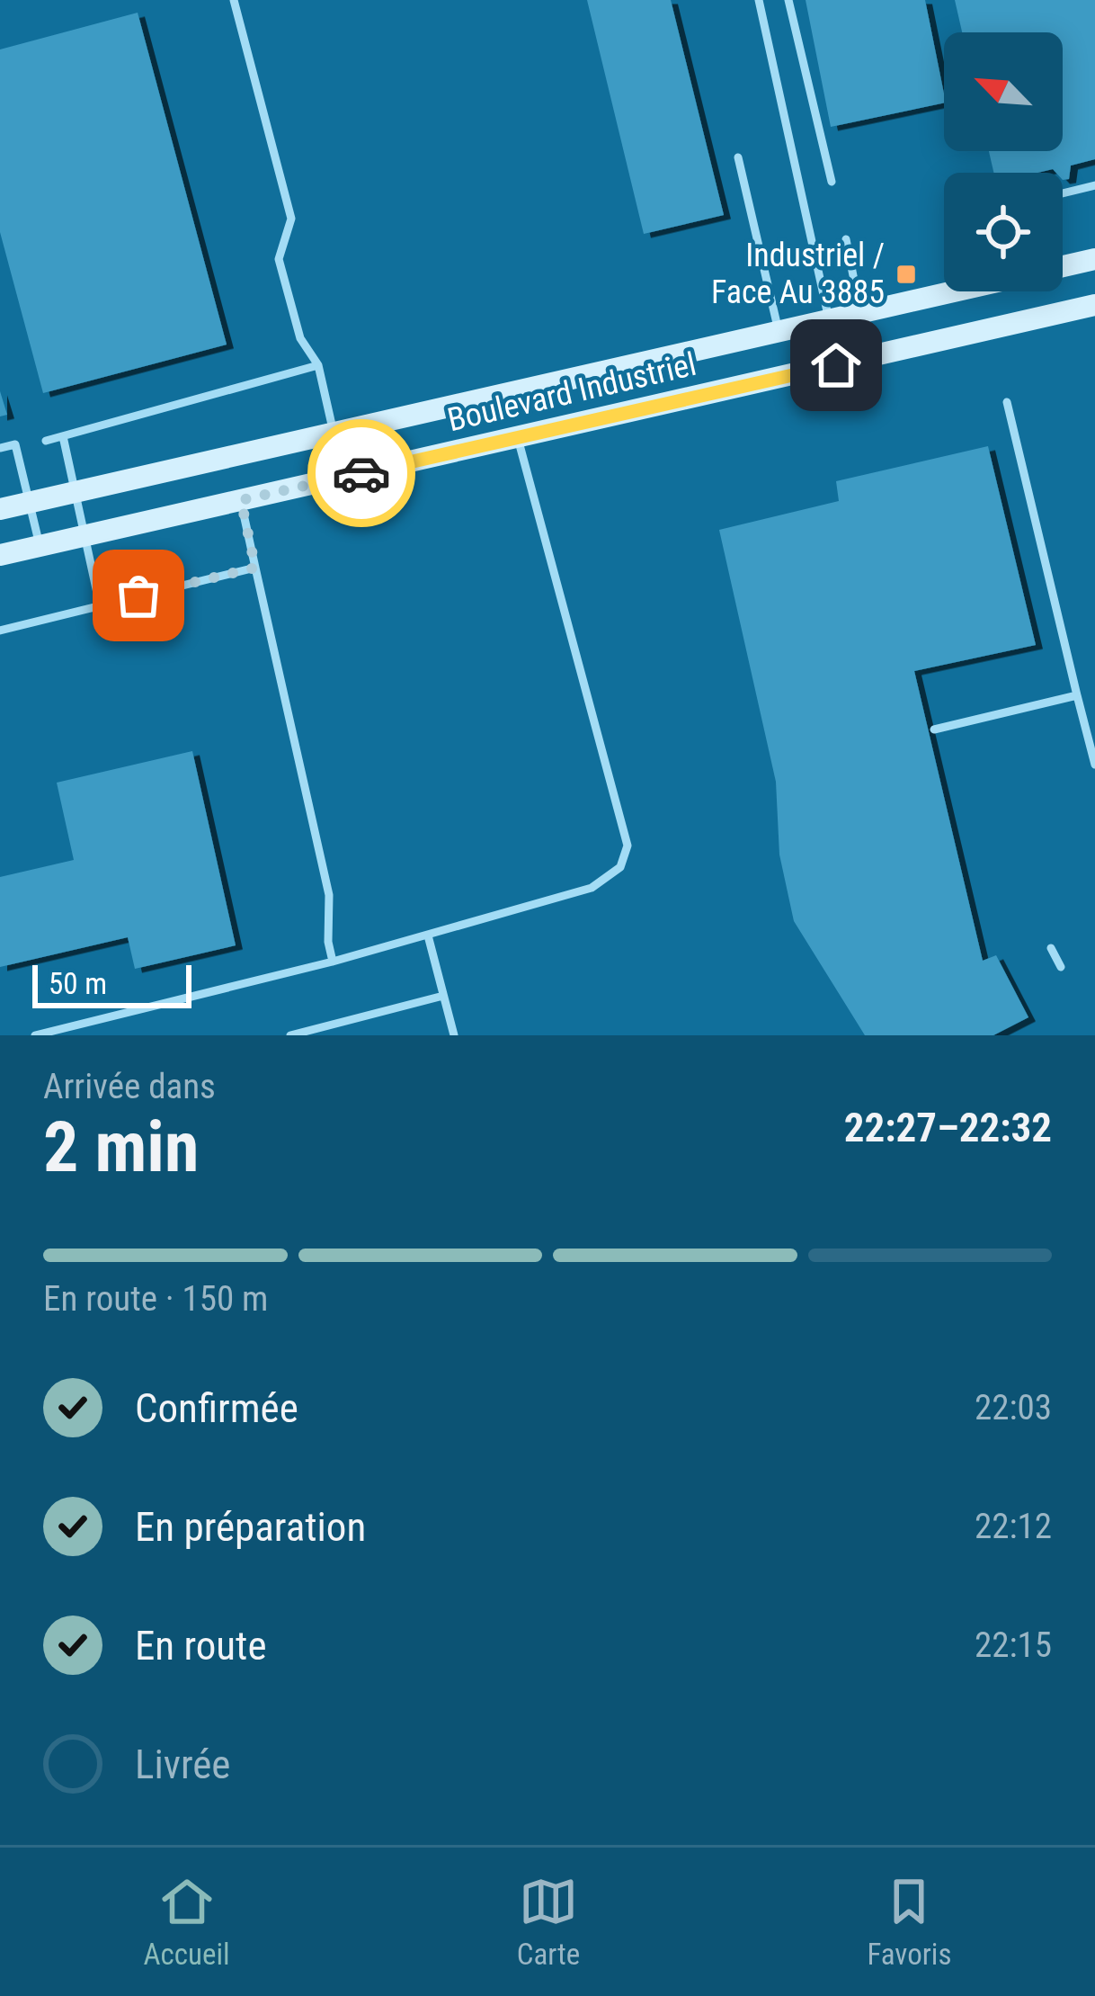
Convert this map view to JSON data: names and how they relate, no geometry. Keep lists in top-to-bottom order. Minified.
{"streets":{"street":["Boulevard Industriel"]},"places":{"transit":["Industriel / Face Au 3885"]},"scale_bar":"50 m","north":"top left","page":{"scale":"50 m","heading":["2 min","Arrivée dans","22:27–22:32"],"bar":"En route · 150 m","list":[["Confirmée","22:03"],["En préparation","22:12"],["En route","22:15"],"Livrée"],"tabs":["Accueil","Carte","Favoris"]}}
